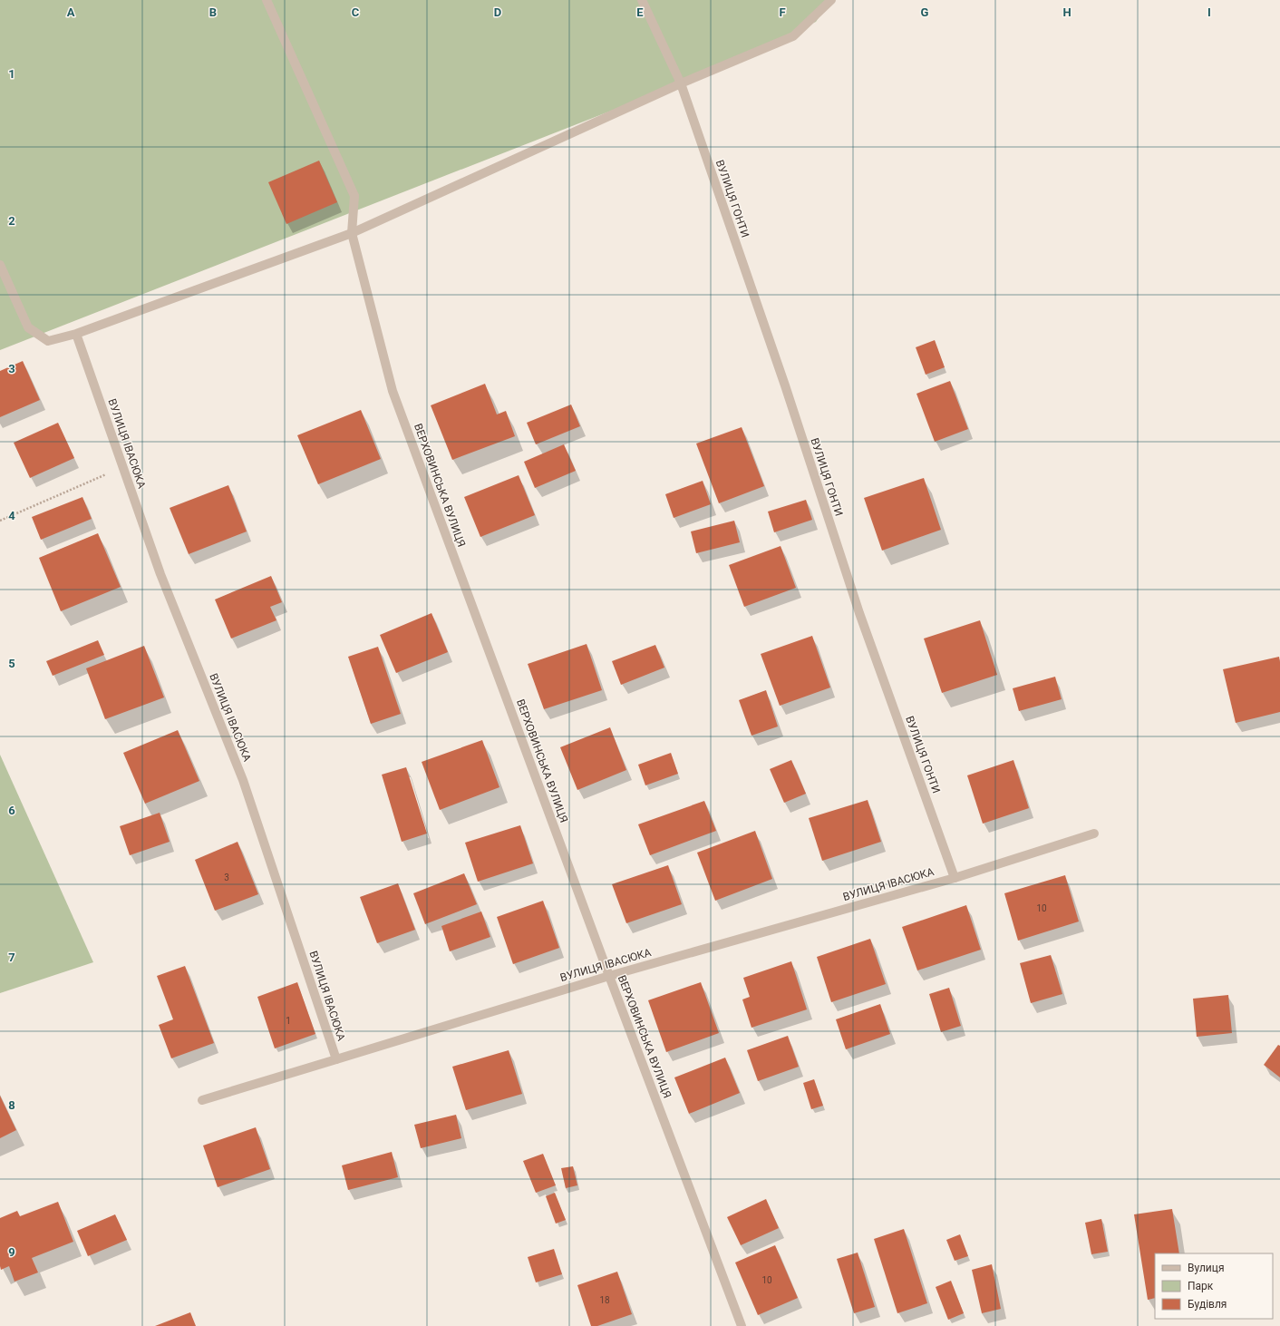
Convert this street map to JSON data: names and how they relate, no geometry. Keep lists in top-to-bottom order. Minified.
{"streets":{"street":["ВУЛИЦЯ ГОНТИ","ВУЛИЦЯ ІВАСЮКА","ВЕРХОВИНСЬКА ВУЛИЦЯ"]},"crossings":[["ВУЛИЦЯ ГОНТИ","ВУЛИЦЯ ІВАСЮКА"],["ВУЛИЦЯ ІВАСЮКА","ВЕРХОВИНСЬКА ВУЛИЦЯ"]],"house_numbers":["3","10","1","10","18"],"legend":["Вулиця","Парк","Будівля"],"grid":{"columns":["A","B","C","D","E","F","G","H","I"],"rows":["1","2","3","4","5","6","7","8","9"]}}
